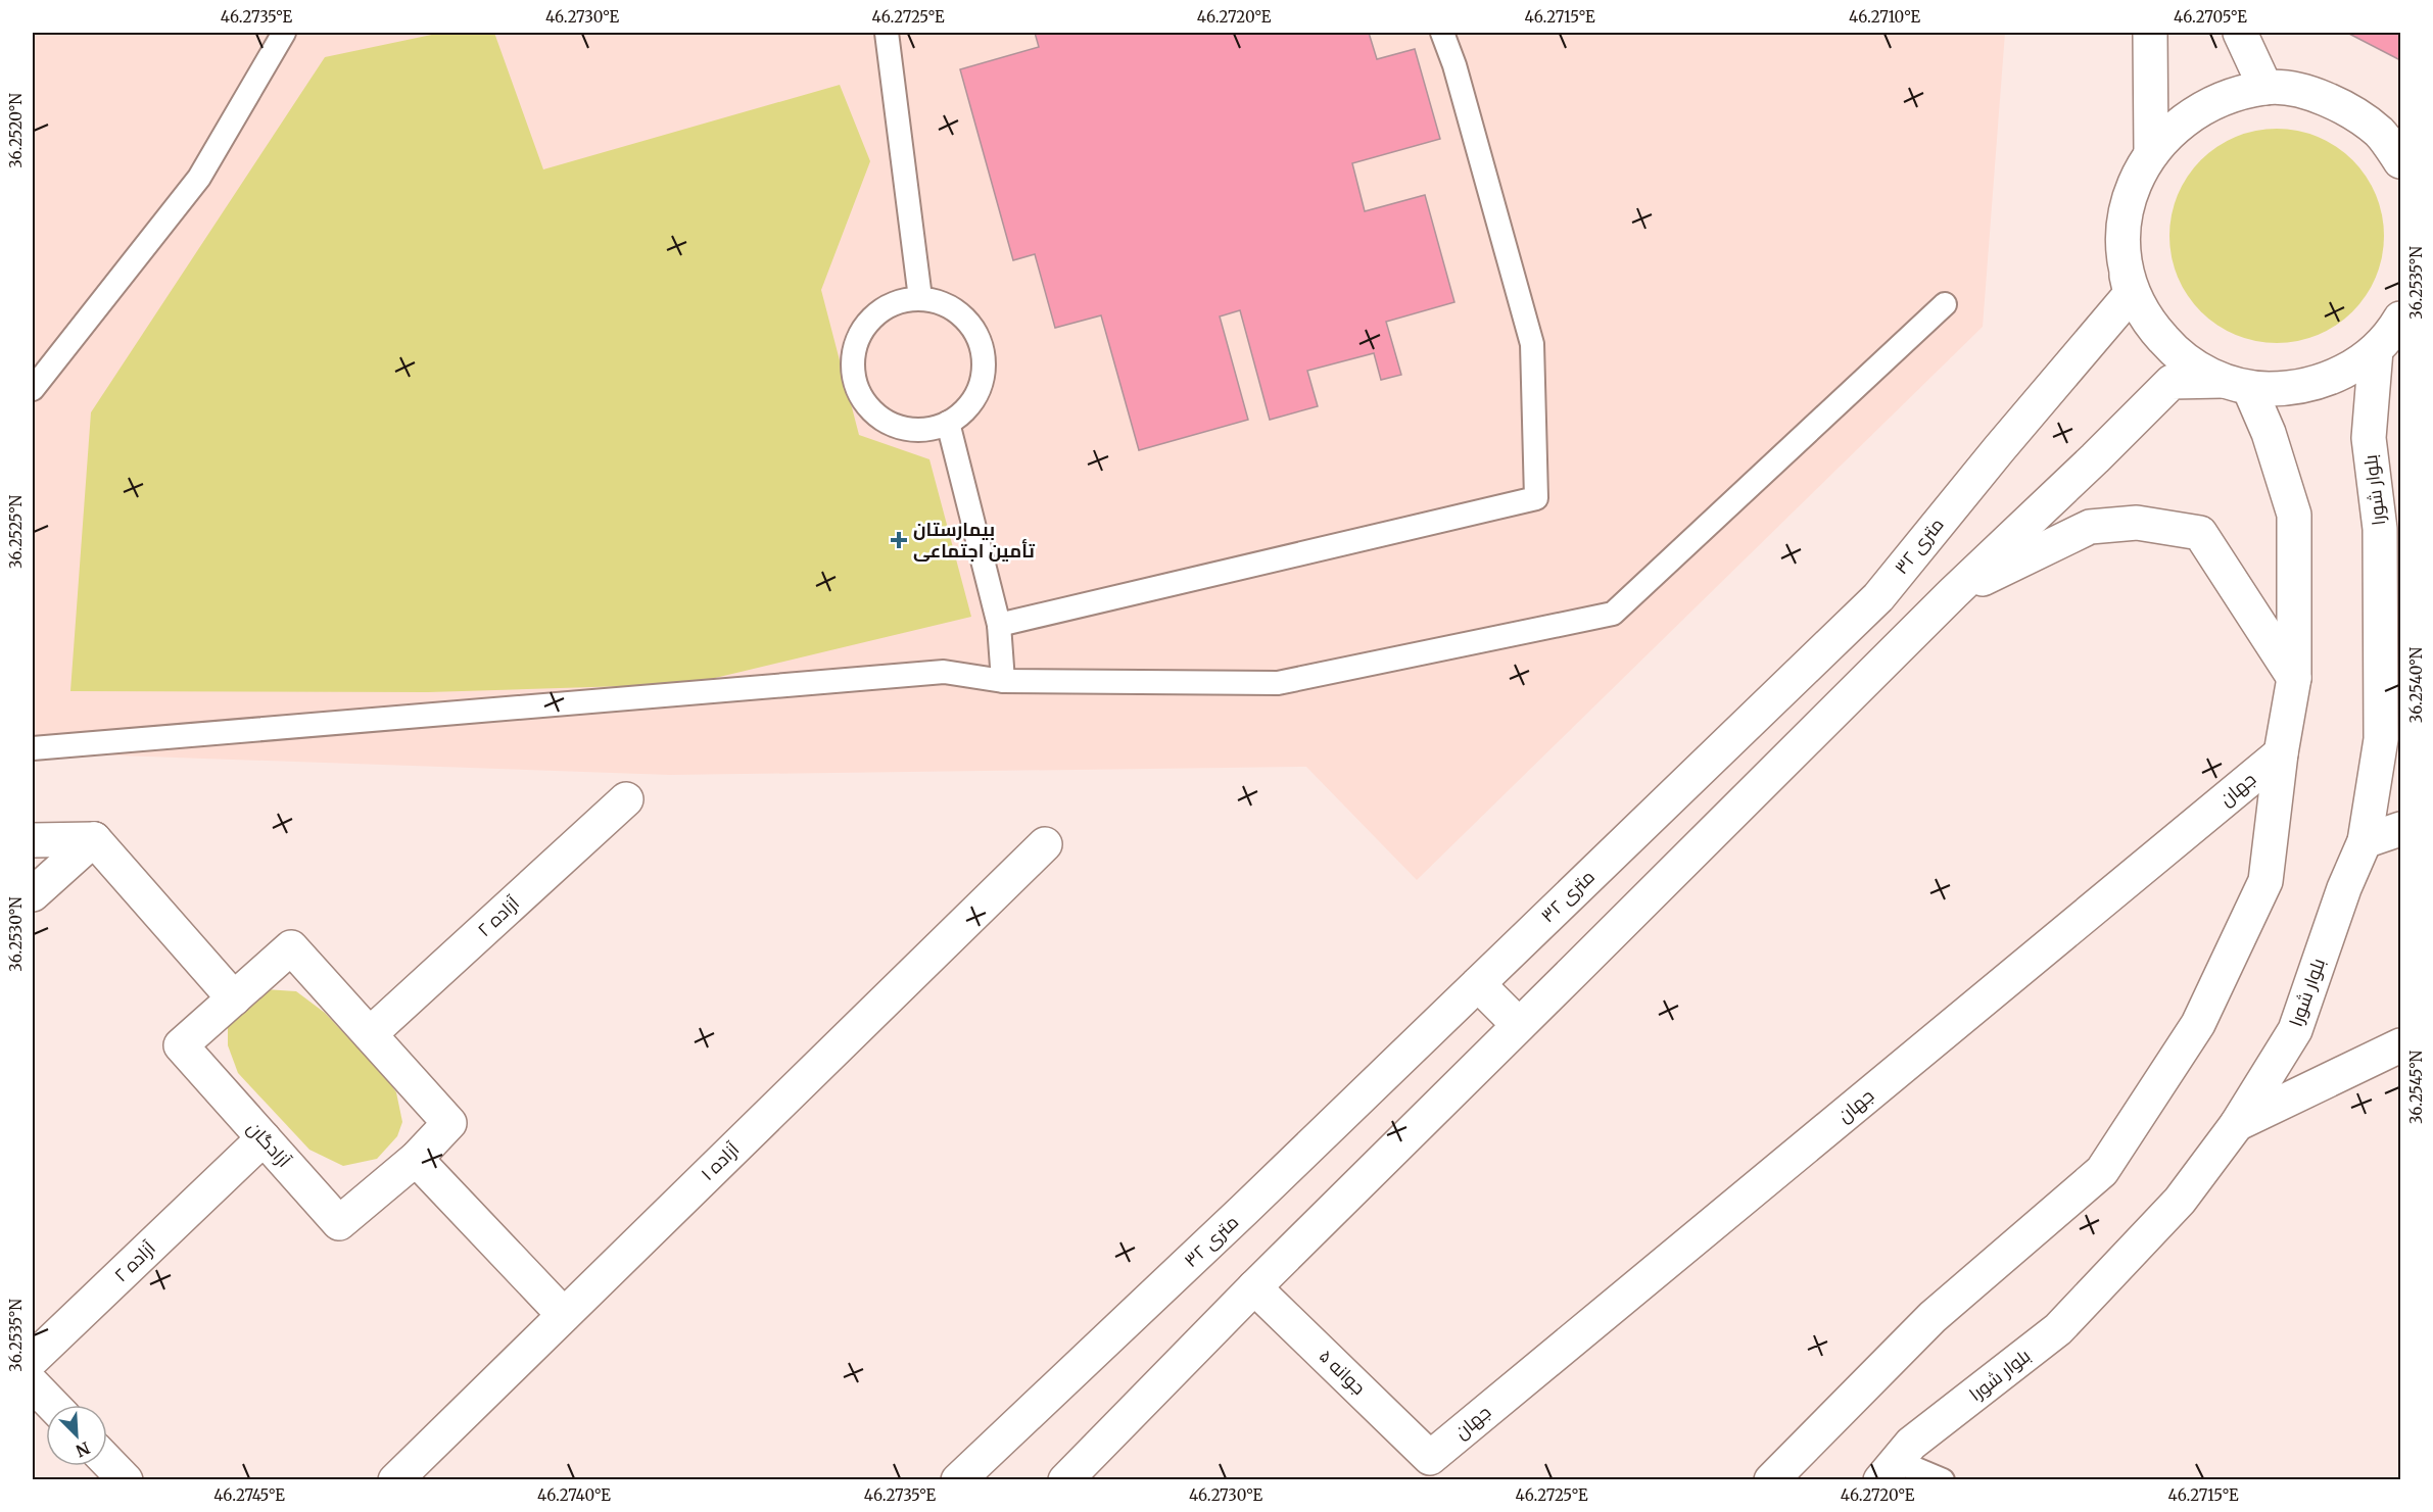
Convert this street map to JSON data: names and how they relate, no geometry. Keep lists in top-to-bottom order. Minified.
{"streets":{"main road":["بلوار شورا","۳۲ متری","جهان","آزاده ۲","آزادگان","آزاده ۱","جوانه ۵"]},"crossings":[["جهان","جوانه ۵"],["آزاده ۲","آزادگان"]],"places":{"health":["بیمارستان تأمین اجتماعی"]},"north":"bottom right","coordinates":["46.2735°E","46.2730°E","46.2725°E","46.2720°E","46.2715°E","46.2710°E","46.2705°E","36.2520°N","36.2535°N","36.2525°N","36.2540°N","36.2530°N","36.2545°N","46.2745°E","46.2740°E"]}
